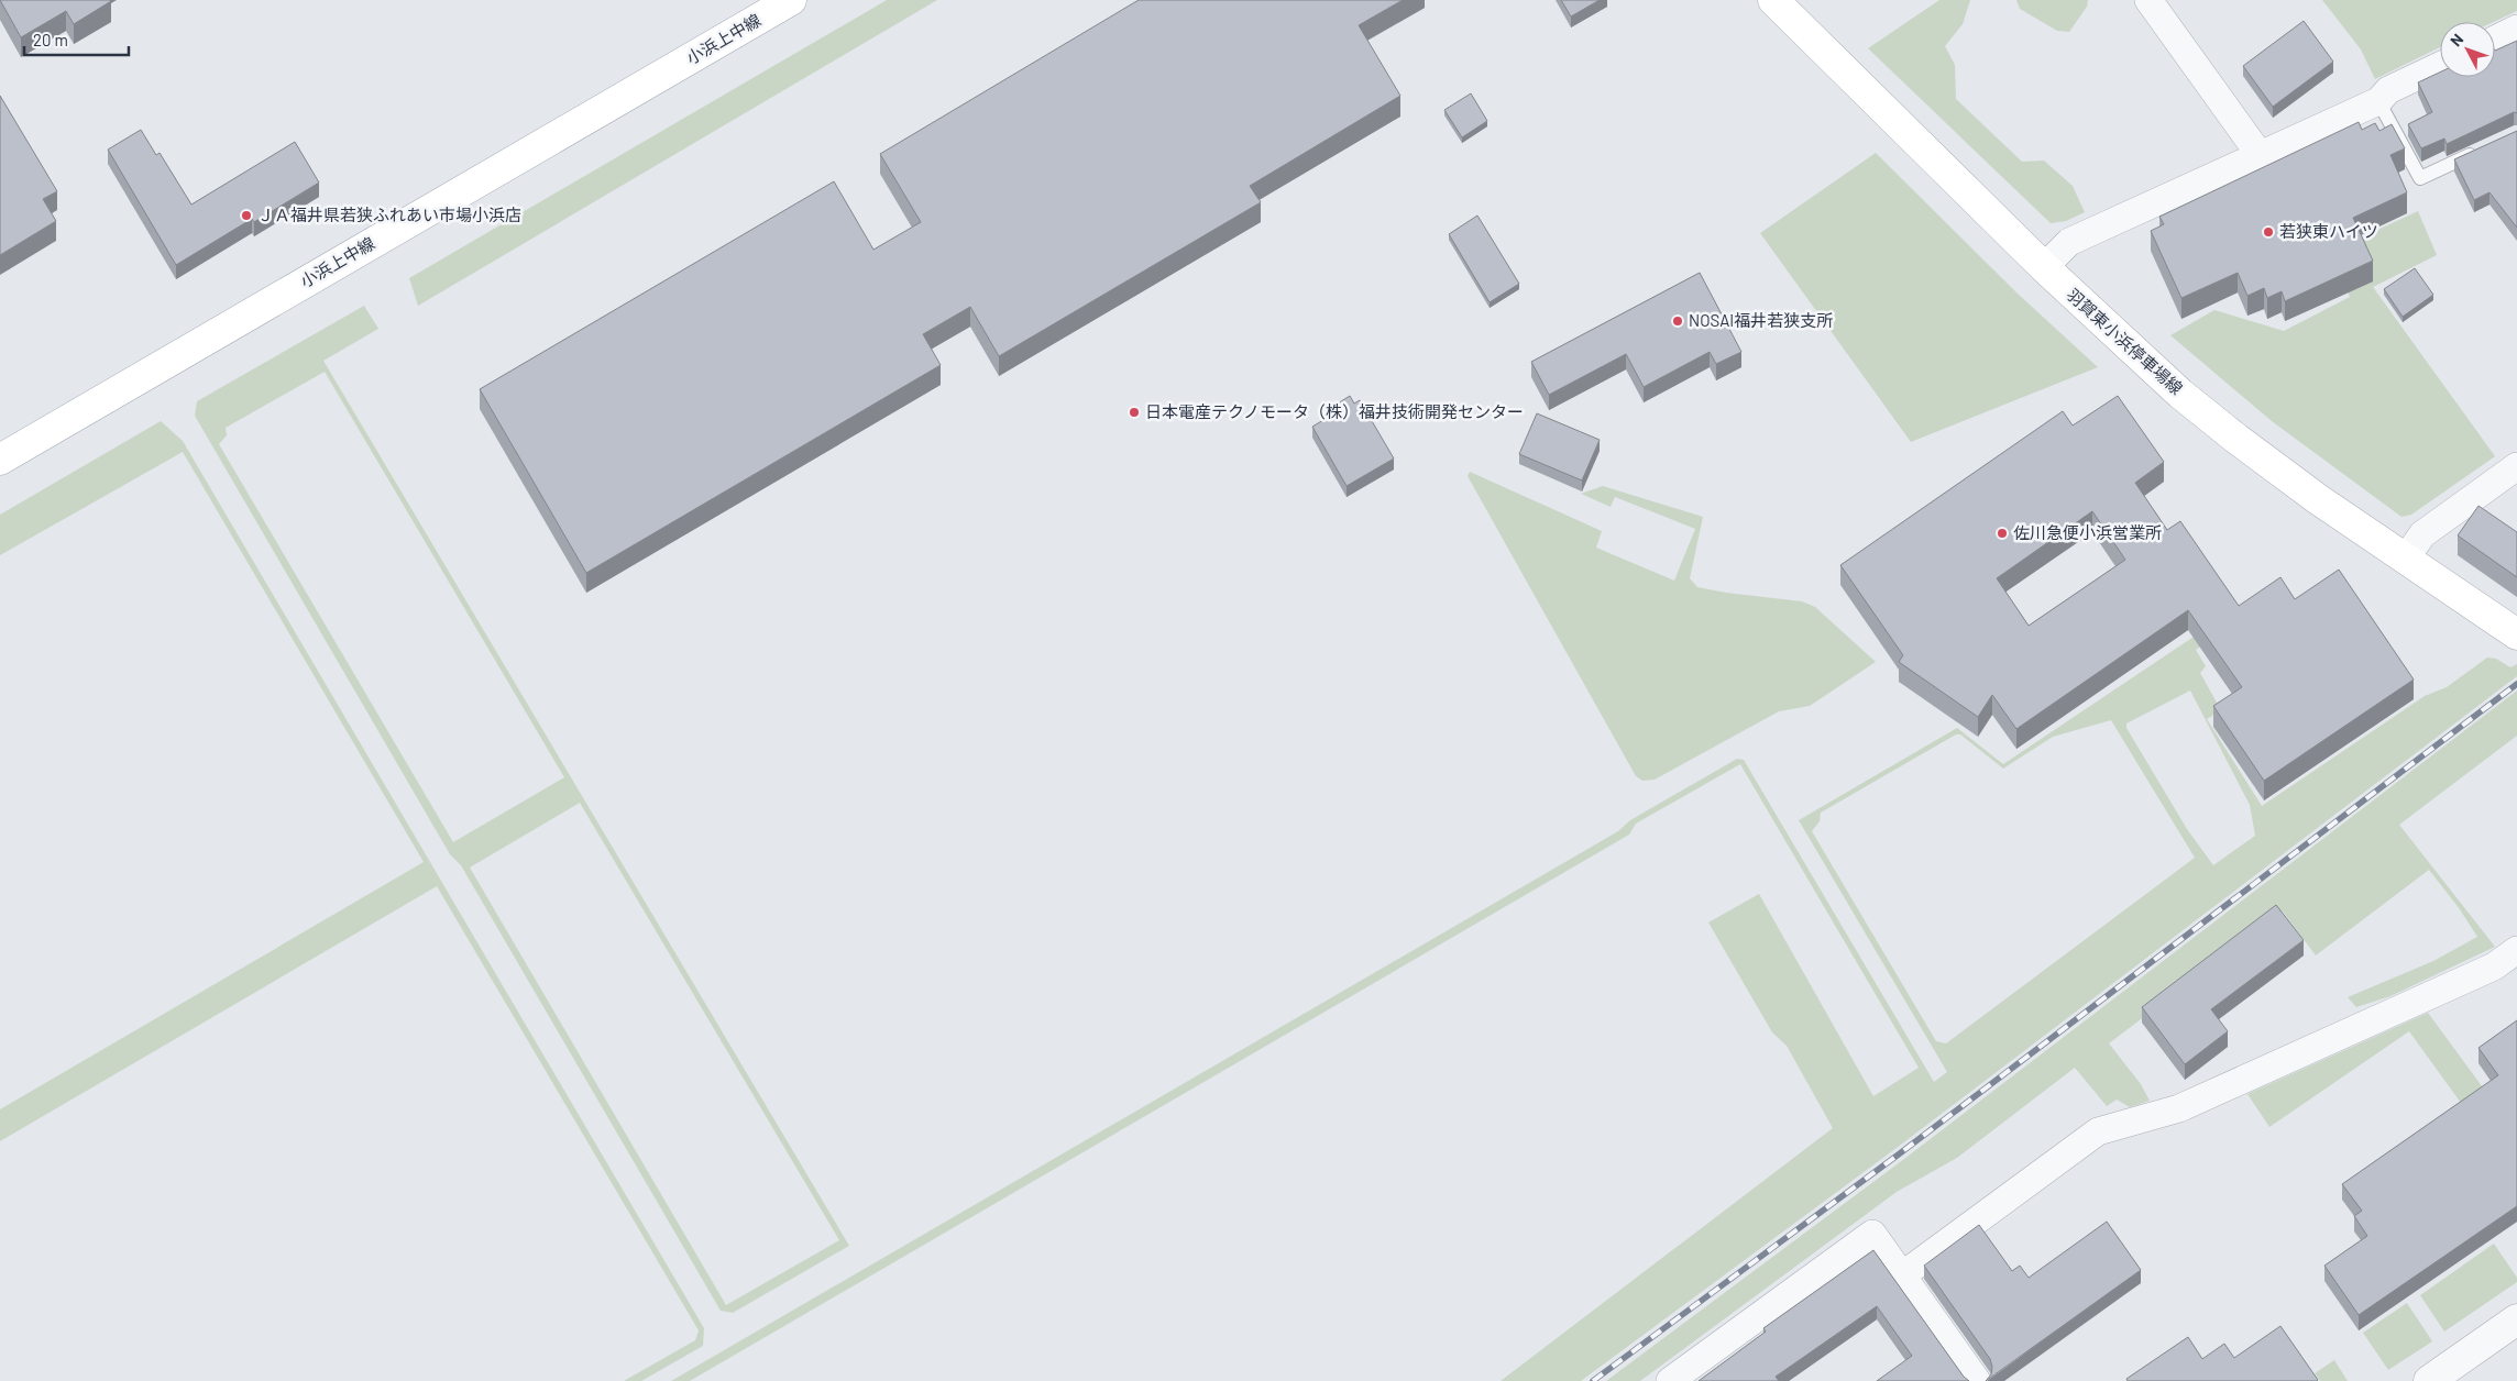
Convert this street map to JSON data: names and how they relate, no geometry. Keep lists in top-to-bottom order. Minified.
{"streets":{"main road":["小浜上中線","羽賀東小浜停車場線"]},"places":["ＪＡ福井県若狭ふれあい市場小浜店","若狭東ハイツ","NOSAI福井若狭支所","日本電産テクノモータ（株）福井技術開発センター","佐川急便小浜営業所"],"scale_bar":"20 m","north":"top left"}
